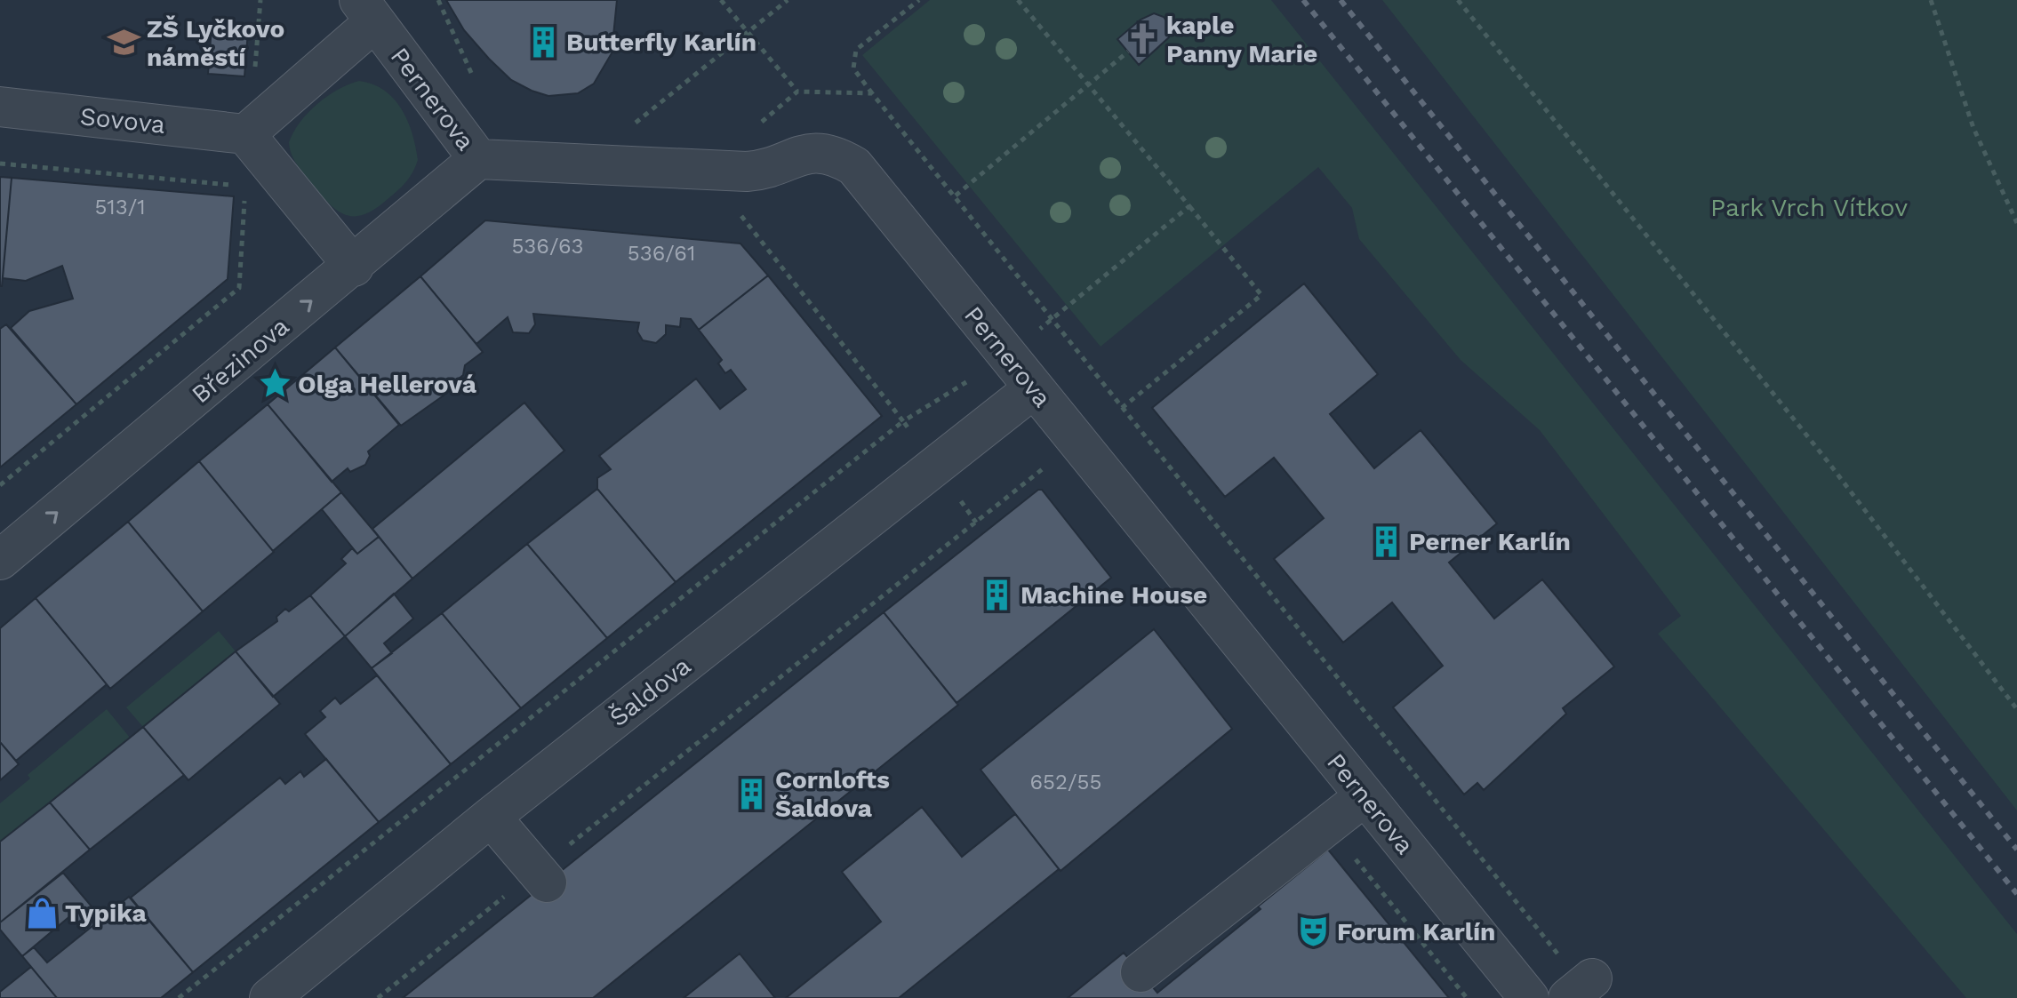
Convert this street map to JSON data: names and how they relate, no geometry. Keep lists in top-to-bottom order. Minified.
{"streets":{"street":["Pernerova","Sovova","Březinova","Šaldova"]},"crossings":[["Pernerova","Březinova"],["Pernerova","Šaldova"]],"one_way":["Březinova"],"parks":["Park Vrch Vítkov"],"places":{"church":["kaple Panny Marie"],"building":["Butterfly Karlín","Perner Karlín","Machine House","Cornlofts Šaldova"],"school or university":["ZŠ Lyčkovo náměstí"],"place":["Olga Hellerová"],"shop":["Typika"],"theatre":["Forum Karlín"]},"house_numbers":["513/1","536/63","536/61","652/55"]}
